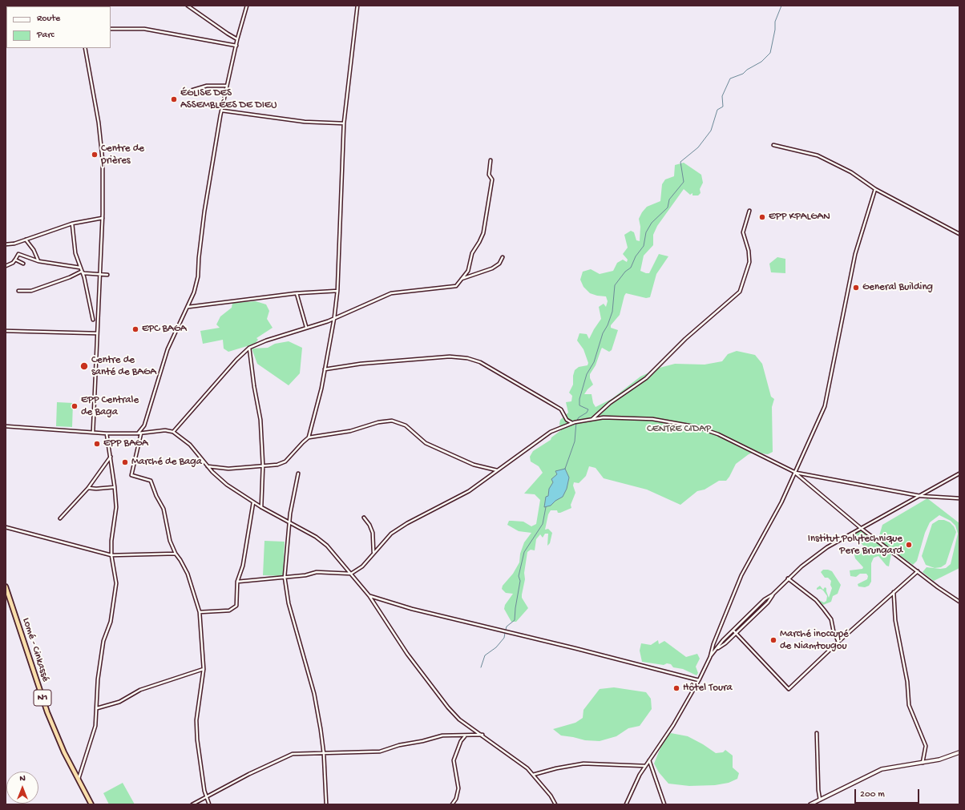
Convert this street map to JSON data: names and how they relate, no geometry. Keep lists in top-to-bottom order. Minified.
{"streets":{"highway":["Lomé - Cinkassé","N1"]},"parks":["CENTRE CIDAP"],"places":["ÉGLISE DES ASSEMBLÉES DE DIEU","Centre de prières","EPP KPALGAN","General Building","EPC BAGA","Centre de santé de BAGA","EPP Centrale de Baga","EPP BAGA","Marché de Baga","Institut Polytechnique Pere Brungard","Marché inoccupé de Niamtougou","Hôtel Toura"],"legend":["Route","Parc"],"scale_bar":"200 m","north":"top"}
